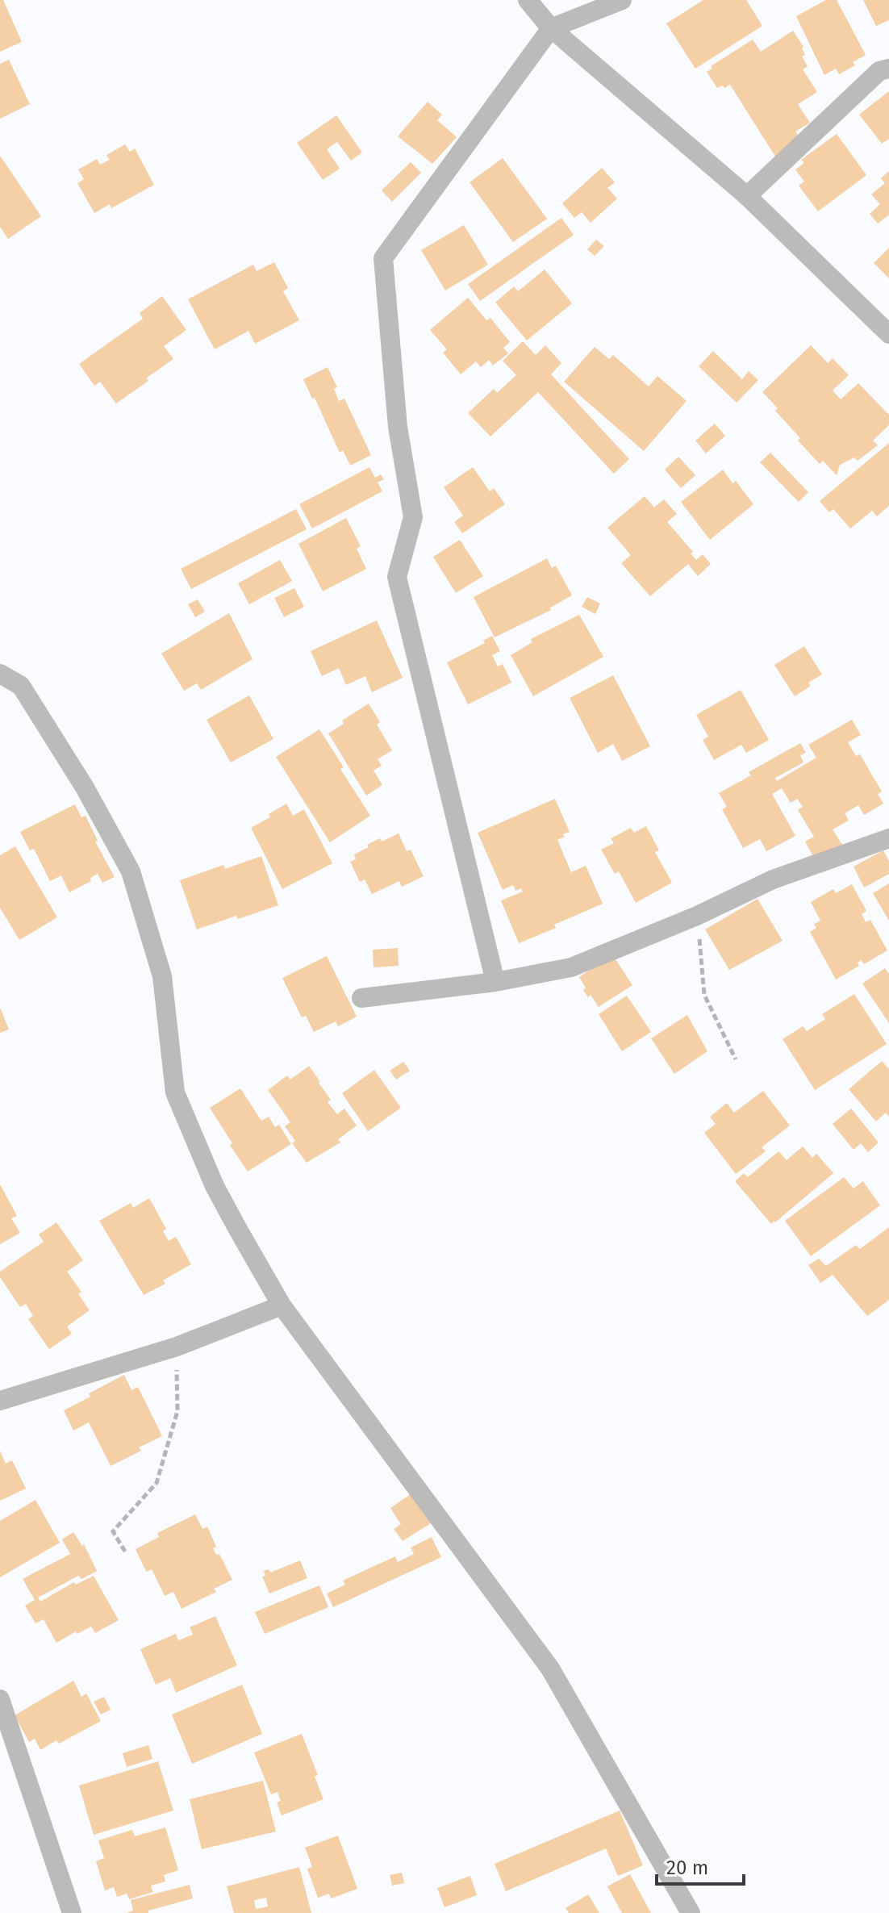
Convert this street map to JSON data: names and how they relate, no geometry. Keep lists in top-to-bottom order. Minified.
{"scale_bar":"20 m"}
